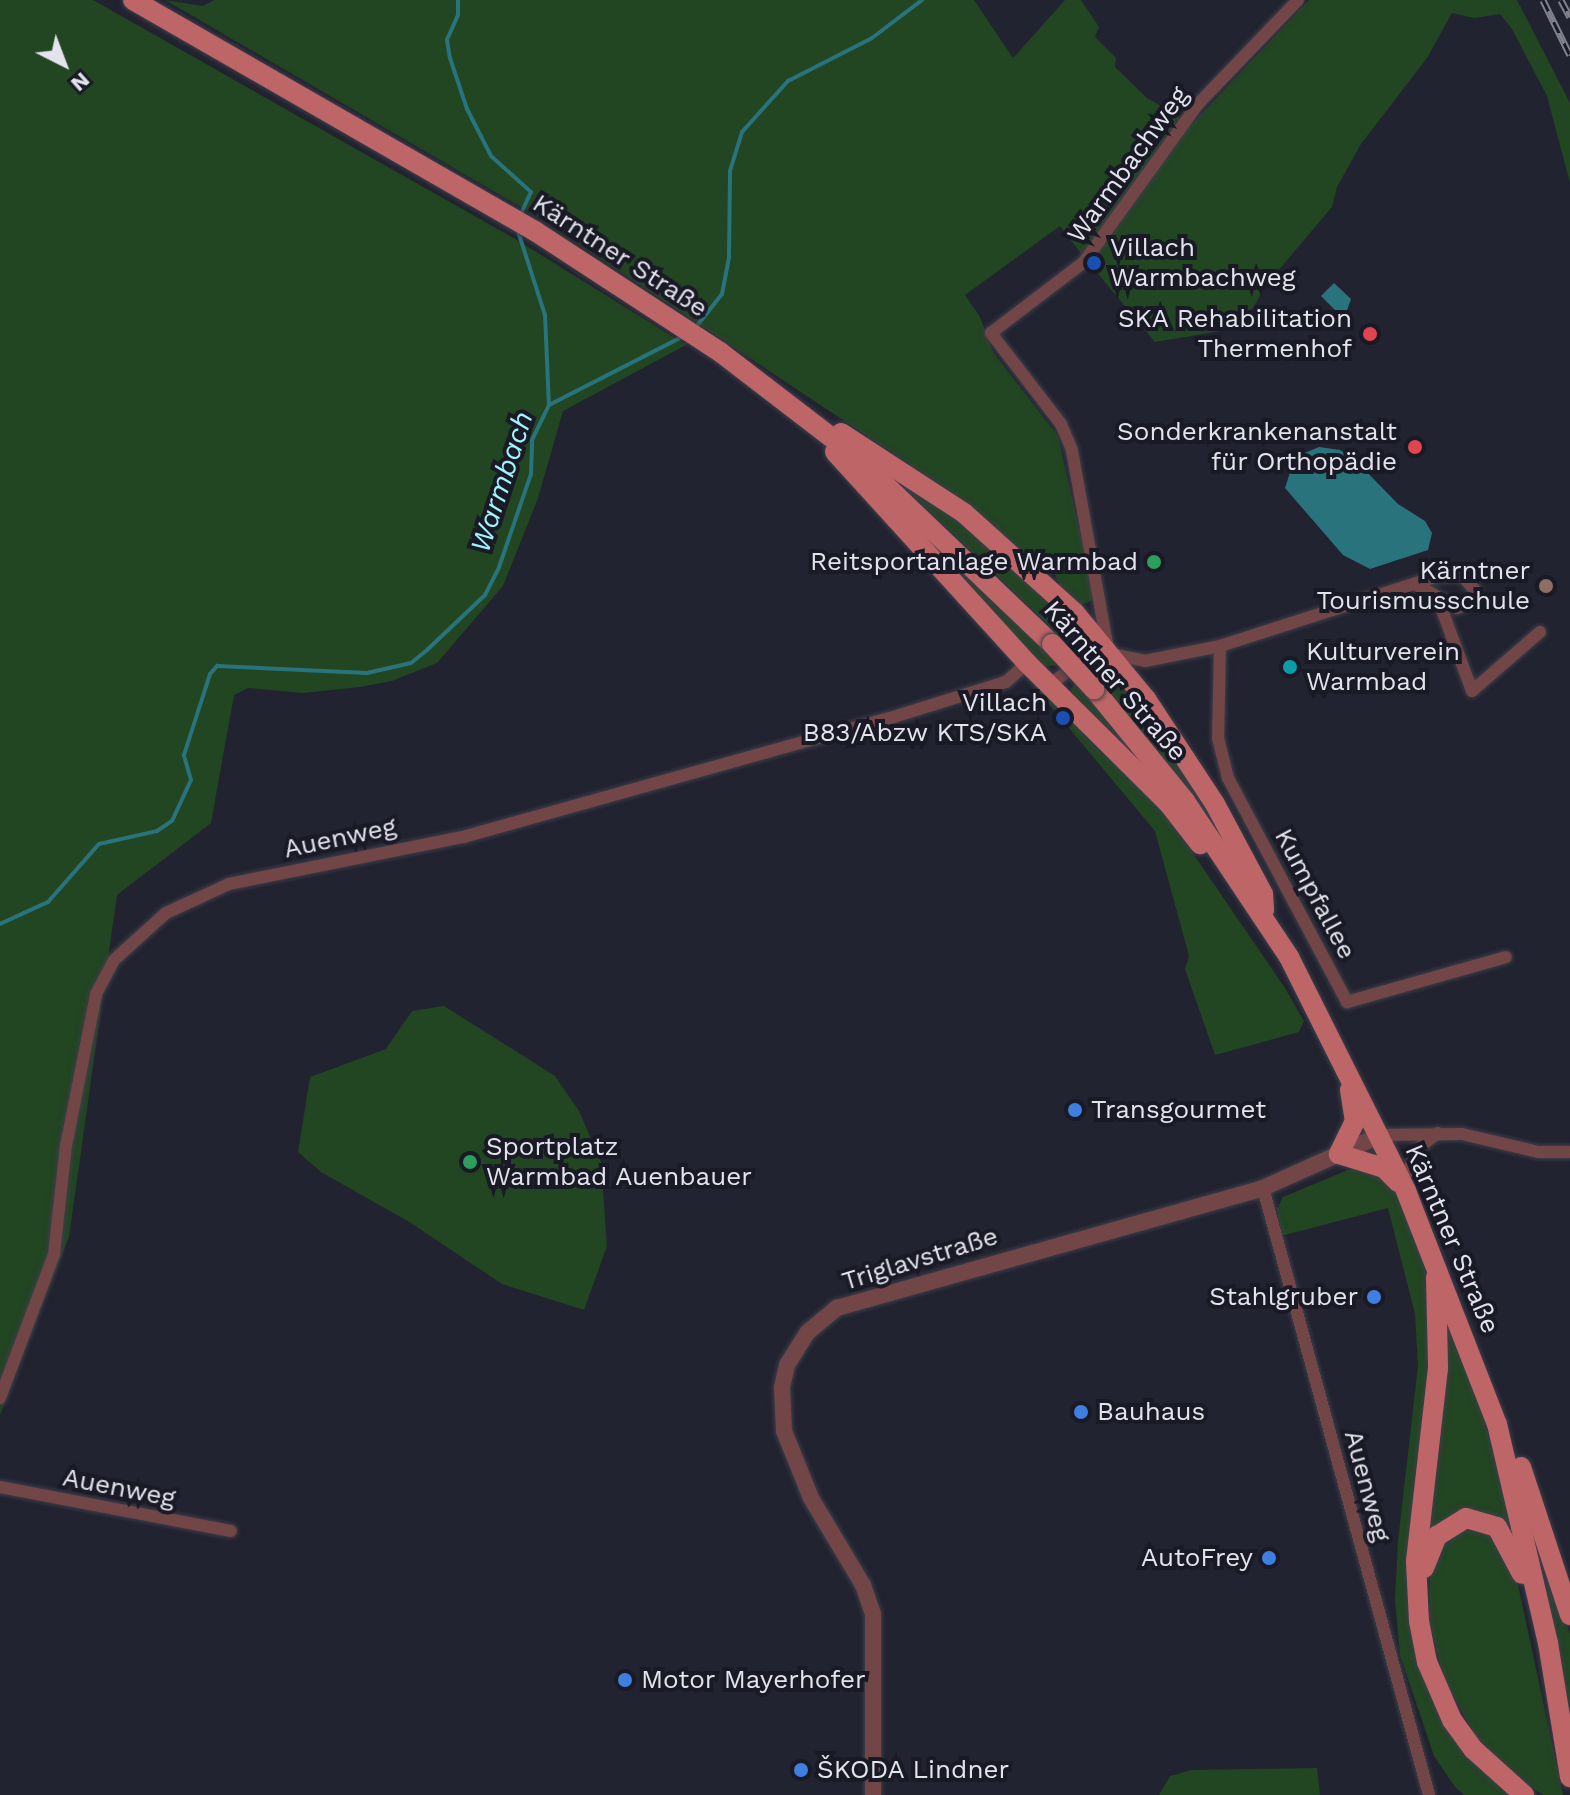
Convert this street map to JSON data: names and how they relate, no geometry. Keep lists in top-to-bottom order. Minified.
{"streets":{"main road":["Kärntner Straße"],"street":["Warmbachweg","Auenweg","Kumpfallee","Triglavstraße"]},"crossings":[["Kärntner Straße","Triglavstraße"],["Auenweg","Triglavstraße"]],"water":["Warmbach"],"places":["Villach Warmbachweg","SKA Rehabilitation Thermenhof","Sonderkrankenanstalt für Orthopädie","Reitsportanlage Warmbad","Kärntner Tourismusschule","Kulturverein Warmbad","Villach B83/Abzw KTS/SKA","Transgourmet","Sportplatz Warmbad Auenbauer","Stahlgruber","Bauhaus","AutoFrey","Motor Mayerhofer","ŠKODA Lindner"],"north":"bottom right"}
